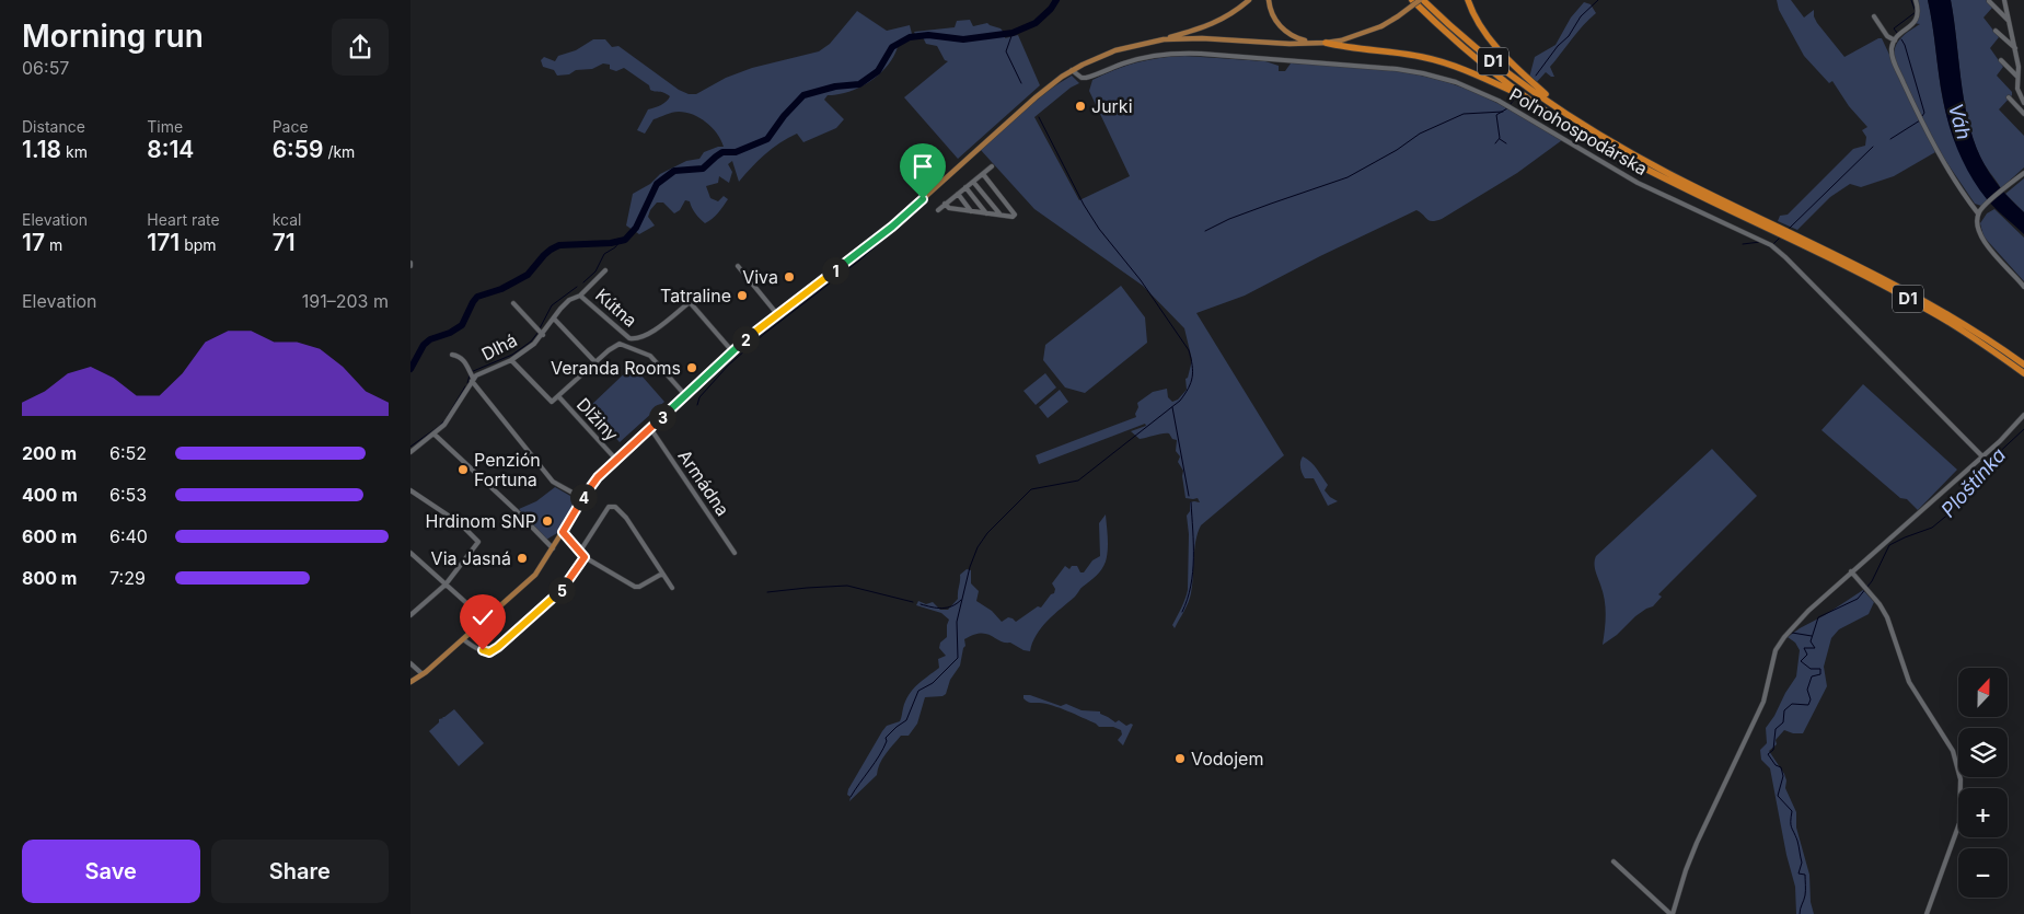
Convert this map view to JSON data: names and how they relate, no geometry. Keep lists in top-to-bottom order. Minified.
{"streets":{"highway":["D1"],"street":["Poľnohospodárska","Kútna","Dlhá","Dlžiny","Armádna"]},"crossings":[["Kútna","Dlhá"]],"water":["Váh","Ploštínka"],"places":["Jurki","Viva","Tatraline","Veranda Rooms","Penzión Fortuna","Hrdinom SNP","Via Jasná","Vodojem"],"north":"top","page":{"heading":["Morning run","06:57"],"stats":[["Distance","1.18 km"],["Time","8:14"],["Pace","6:59 /km"],["Elevation","17 m"],["Heart rate","171 bpm"],["kcal","71"]],"pins":["1","2","3","4","5"],"chart":["Elevation","191–203 m"],"list":[{"name":"200 m","note":"6:52"},{"name":"400 m","note":"6:53"},{"name":"600 m","note":"6:40"},{"name":"800 m","note":"7:29"}],"map_buttons":["+","−"],"buttons":["Save","Share"]}}
